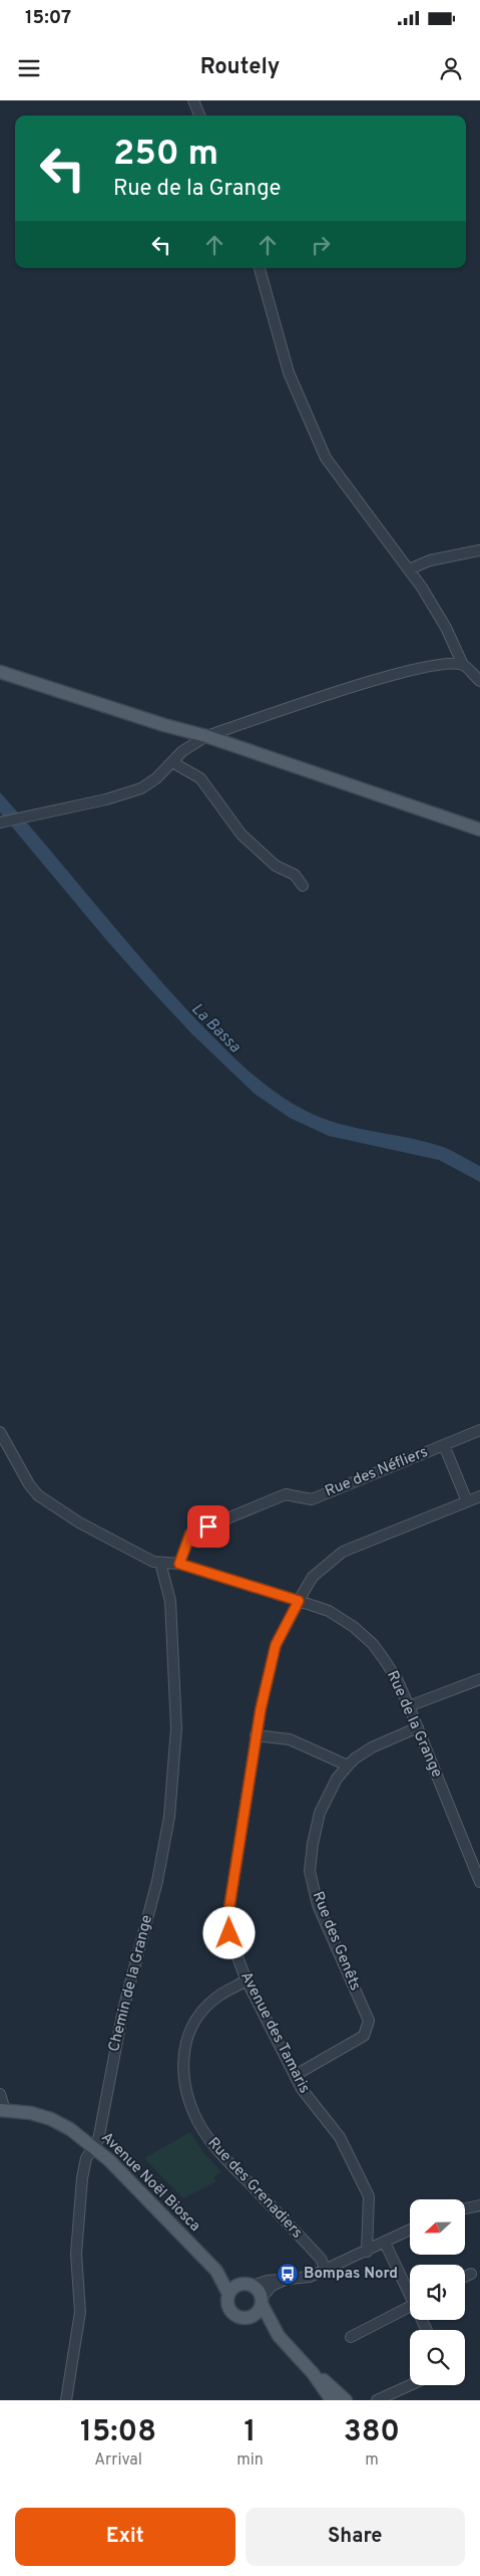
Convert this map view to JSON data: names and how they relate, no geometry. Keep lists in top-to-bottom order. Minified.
{"streets":{"main road":["Avenue Noël Biosca"],"street":["Rue des Néfliers","Rue de la Grange","Rue des Genêts","Chemin de la Grange","Avenue des Tamaris","Rue des Grenadiers"]},"crossings":[["Rue des Néfliers","Rue de la Grange"],["Rue de la Grange","Rue des Genêts"],["Rue de la Grange","Chemin de la Grange"],["Rue de la Grange","Avenue des Tamaris"],["Rue des Genêts","Avenue des Tamaris"],["Chemin de la Grange","Avenue Noël Biosca"],["Avenue des Tamaris","Rue des Grenadiers"]],"water":["La Bassa"],"places":{"bus stop":["Bompas Nord"]},"north":"left","page":{"status":"15:07","header":"Routely","turn":["250 m","Rue de la Grange"],"eta":["15:08","Arrival","1","min","380","m"],"buttons":["Exit","Share"]}}
